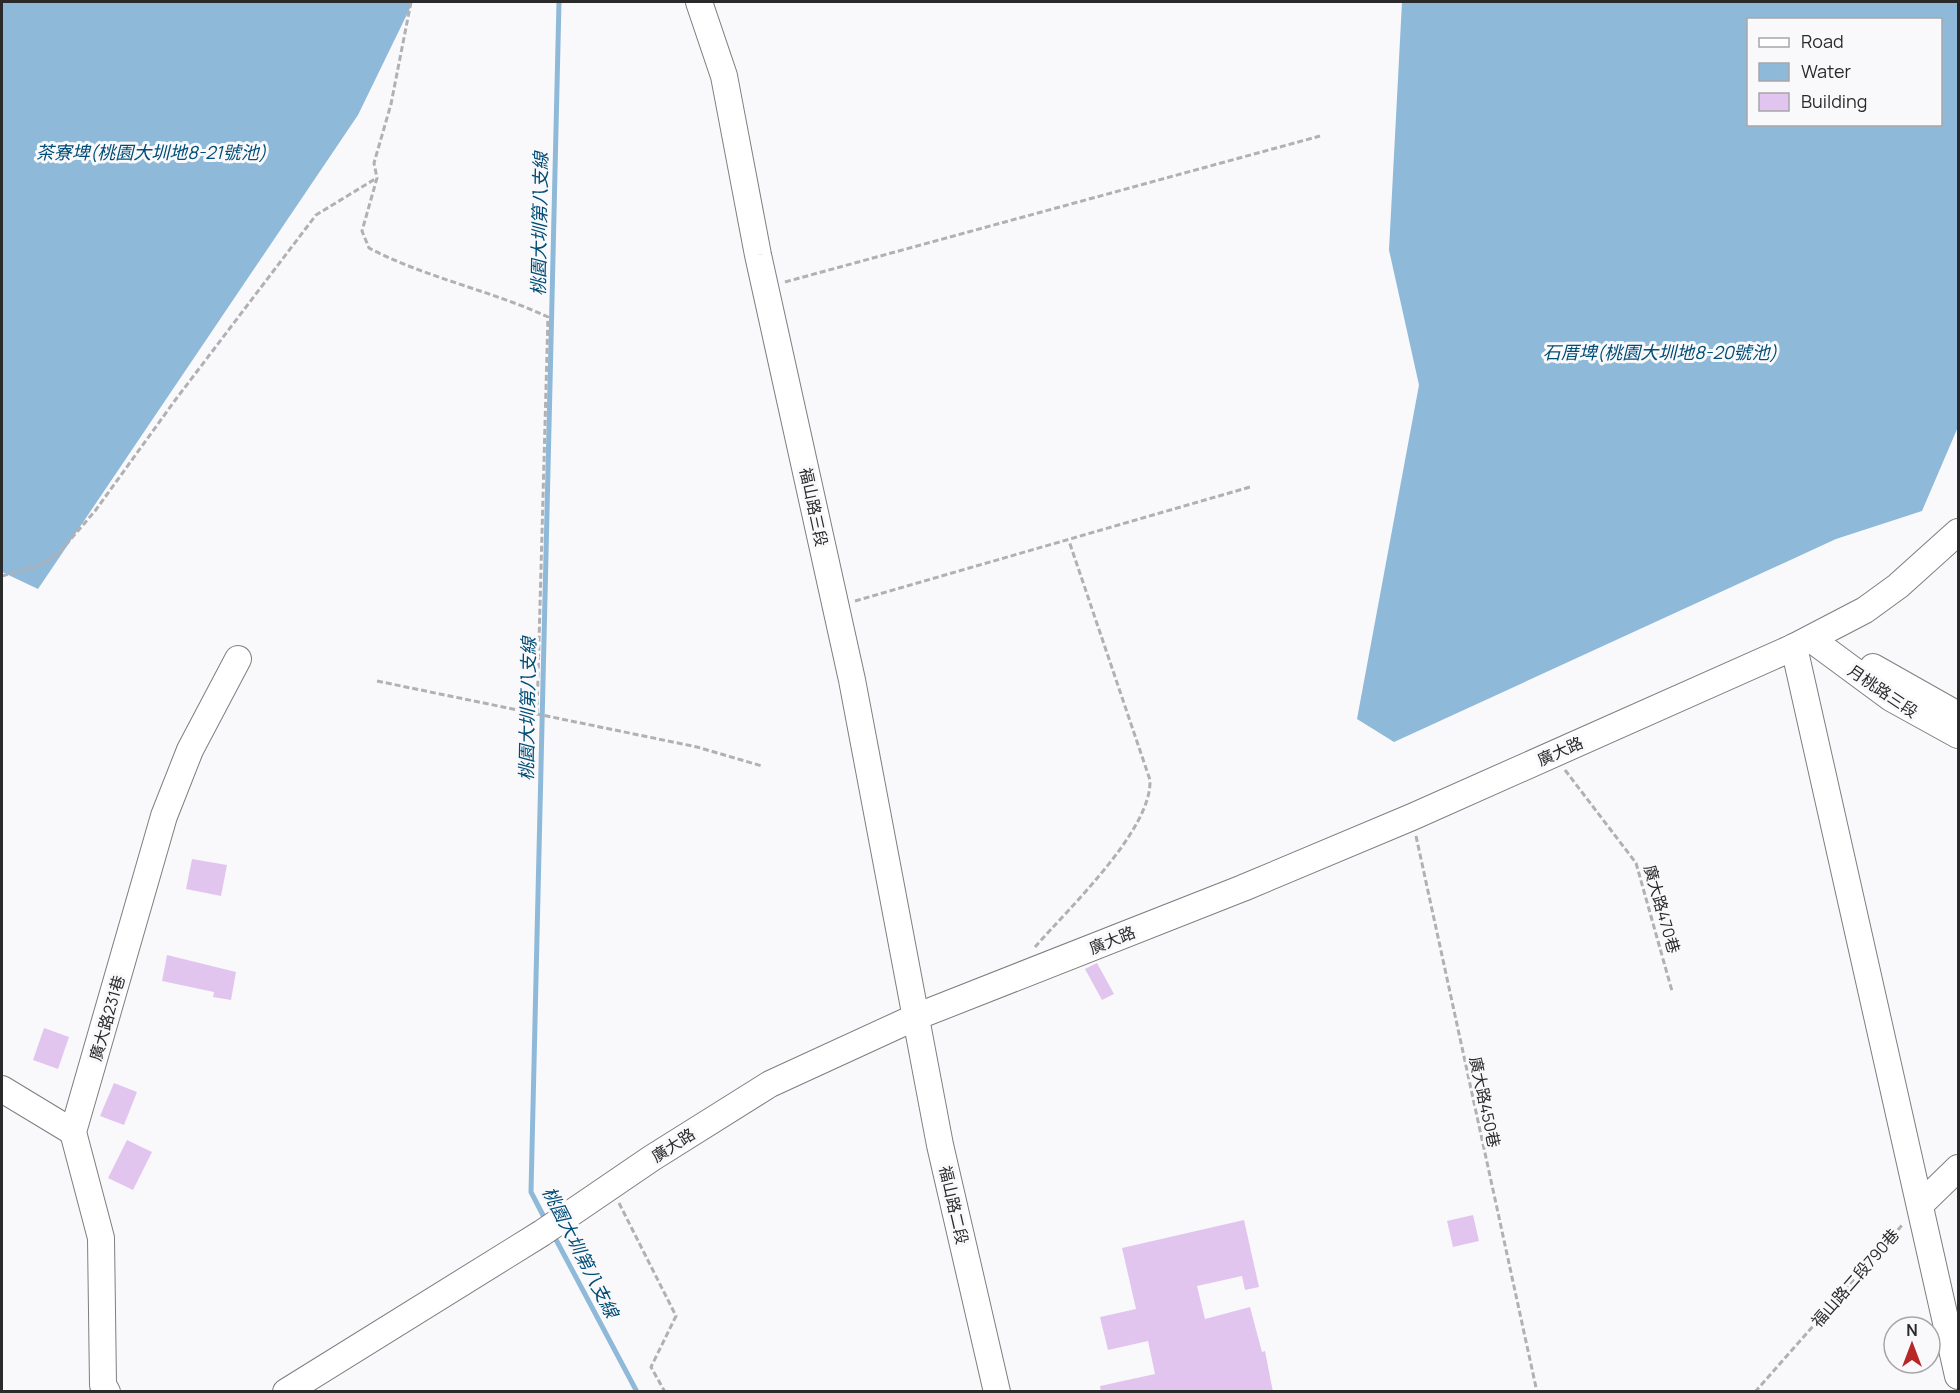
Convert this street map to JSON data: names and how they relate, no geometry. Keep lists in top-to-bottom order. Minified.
{"streets":{"street":["福山路三段","月桃路三段","廣大路","廣大路231巷","福山路二段"],"path":["廣大路470巷","廣大路450巷","福山路二段790巷"]},"crossings":[["福山路三段","廣大路"],["福山路三段","福山路二段"],["月桃路三段","廣大路"],["廣大路","廣大路470巷"],["廣大路","廣大路450巷"],["廣大路","福山路二段"]],"water":["茶寮埤(桃園大圳地8-21號池)","桃園大圳第八支線","石厝埤(桃園大圳地8-20號池)"],"legend":["Road","Water","Building"],"north":"top"}
